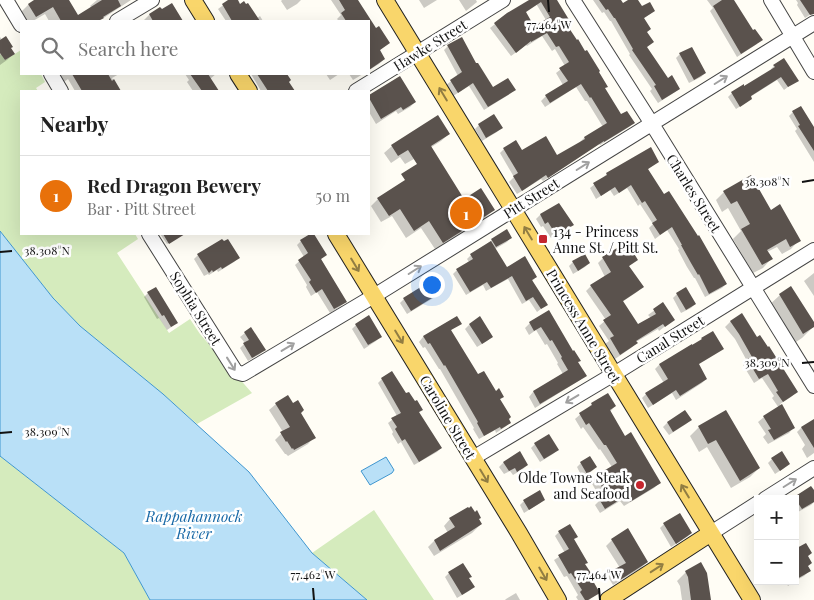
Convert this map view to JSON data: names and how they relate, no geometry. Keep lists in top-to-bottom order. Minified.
{"streets":{"main road":["Princess Anne Street","Caroline Street"],"street":["Hawke Street","Charles Street","Pitt Street","Sophia Street","Canal Street"]},"crossings":[["Hawke Street","Princess Anne Street"],["Charles Street","Pitt Street"],["Charles Street","Canal Street"],["Pitt Street","Sophia Street"],["Pitt Street","Princess Anne Street"],["Pitt Street","Caroline Street"],["Princess Anne Street","Canal Street"],["Canal Street","Caroline Street"]],"one_way":["Pitt Street","Sophia Street","Princess Anne Street","Canal Street","Caroline Street"],"water":["Rappahannock River"],"places":{"transit":["134 - Princess Anne St. / Pitt St."],"other":["Olde Towne Steak and Seafood"]},"page":{"search":"Search here","heading":"Nearby","list":[{"mark":"1","name":"Red Dragon Bewery","note":"Bar · Pitt Street","value":"50 m"}],"pins":"1","map_buttons":["+","−"]},"coordinates":["77.464°W","38.308°N","38.309°N","77.462°W"]}
